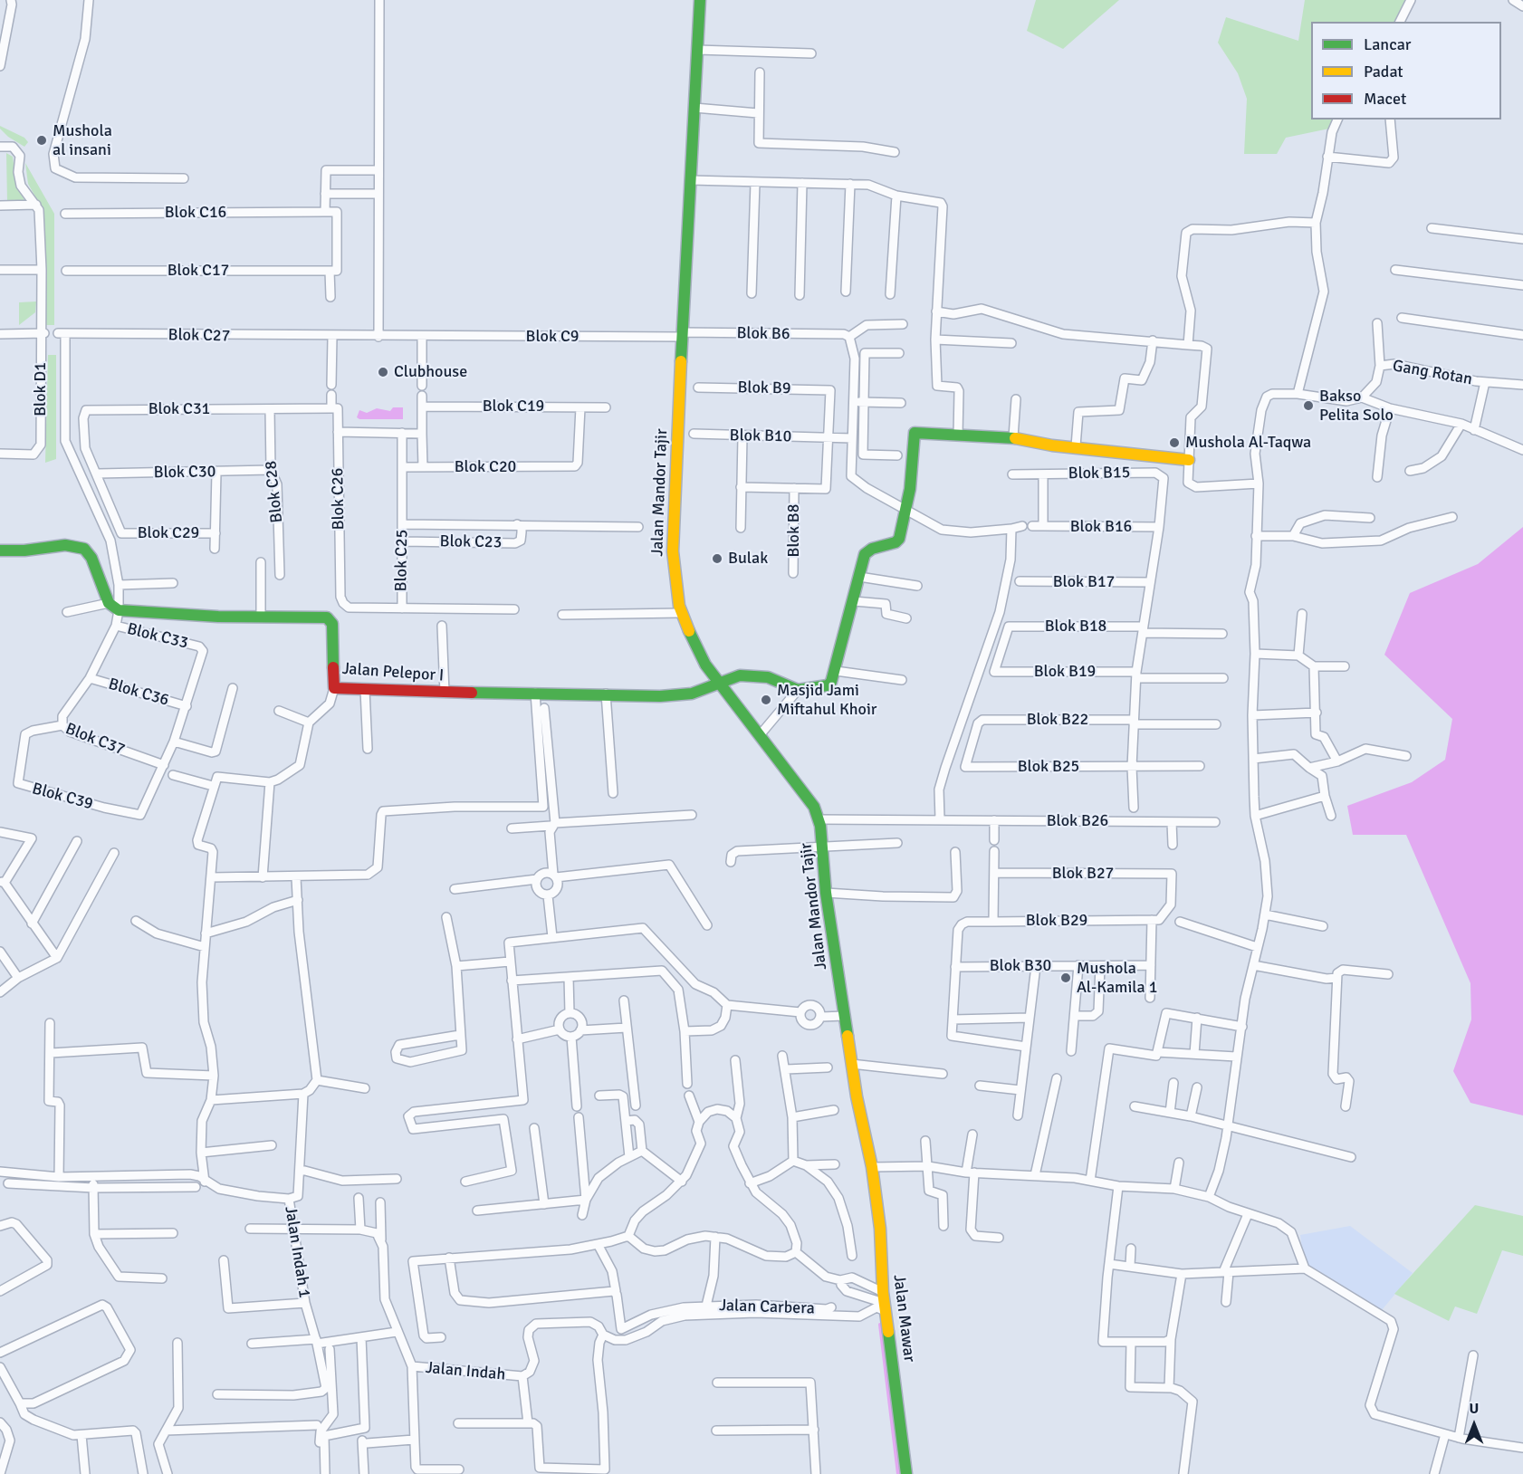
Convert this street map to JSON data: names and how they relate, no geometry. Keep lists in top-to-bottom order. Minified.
{"streets":{"street":["Blok C16","Blok C17","Blok B6","Blok C27","Blok C9","Gang Rotan","Blok B9","Blok D1","Blok C19","Blok C31","Blok B10","Blok C20","Blok C30","Blok B15","Blok C28","Jalan Mandor Tajir","Blok C26","Blok B16","Blok B8","Blok C29","Blok C23","Blok C25","Blok B17","Blok B18","Blok C33","Blok B19","Jalan Pelepor I","Blok C36","Blok B22","Blok C37","Blok B25","Blok C39","Blok B26","Blok B27","Blok B29","Blok B30","Jalan Indah 1","Jalan Carbera","Jalan Mawar","Jalan Indah"]},"crossings":[["Blok B6","Blok C9"],["Blok B6","Jalan Mandor Tajir"],["Blok C27","Blok C9"],["Blok C9","Jalan Mandor Tajir"],["Blok B9","Blok B10"],["Blok B9","Blok B8"],["Blok C19","Blok C20"],["Blok C31","Blok C30"],["Blok C31","Blok C28"],["Blok C31","Blok C26"],["Blok C31","Blok C29"],["Blok B10","Blok B8"],["Blok C20","Blok C25"],["Blok C30","Blok C28"],["Blok C30","Blok C29"],["Blok B15","Blok B16"],["Jalan Mandor Tajir","Jalan Pelepor I"],["Jalan Mandor Tajir","Blok B26"],["Jalan Mandor Tajir","Jalan Mawar"],["Blok C26","Blok C25"],["Blok C23","Blok C25"],["Blok B18","Blok B19"],["Blok C33","Blok C36"],["Blok B22","Blok B25"],["Blok C37","Blok C39"],["Blok B27","Blok B29"],["Blok B29","Blok B30"],["Jalan Mawar","Jalan Indah"]],"places":["Mushola al insani","Clubhouse","Bakso Pelita Solo","Mushola Al-Taqwa","Bulak","Masjid Jami Miftahul Khoir","Mushola Al-Kamila 1"],"legend":["Lancar","Padat","Macet"],"north":"top"}
